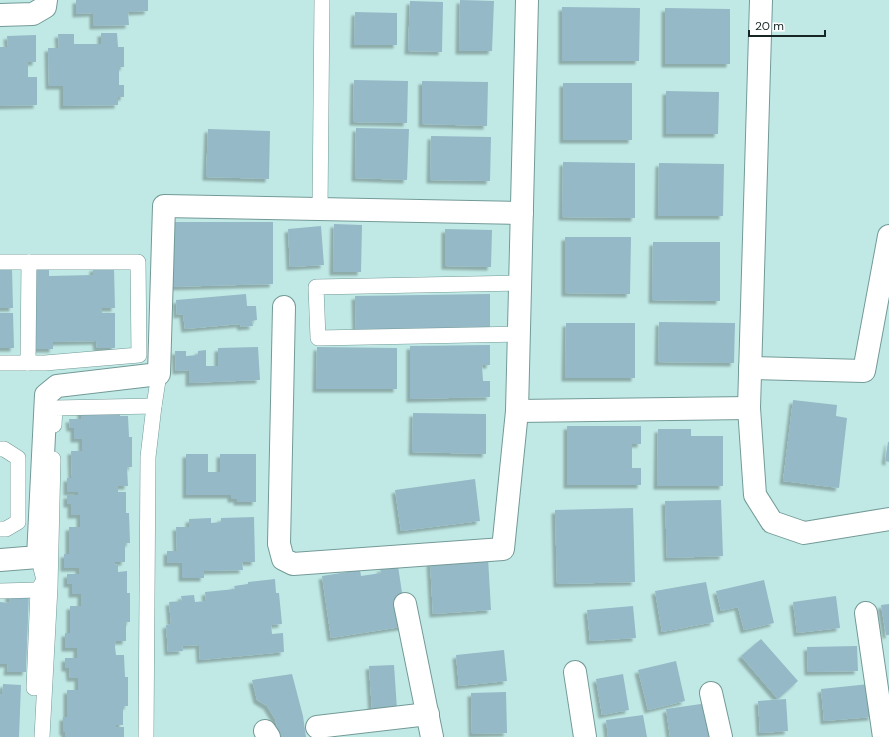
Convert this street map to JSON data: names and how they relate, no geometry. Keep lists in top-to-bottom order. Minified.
{"scale_bar":"20 m"}
